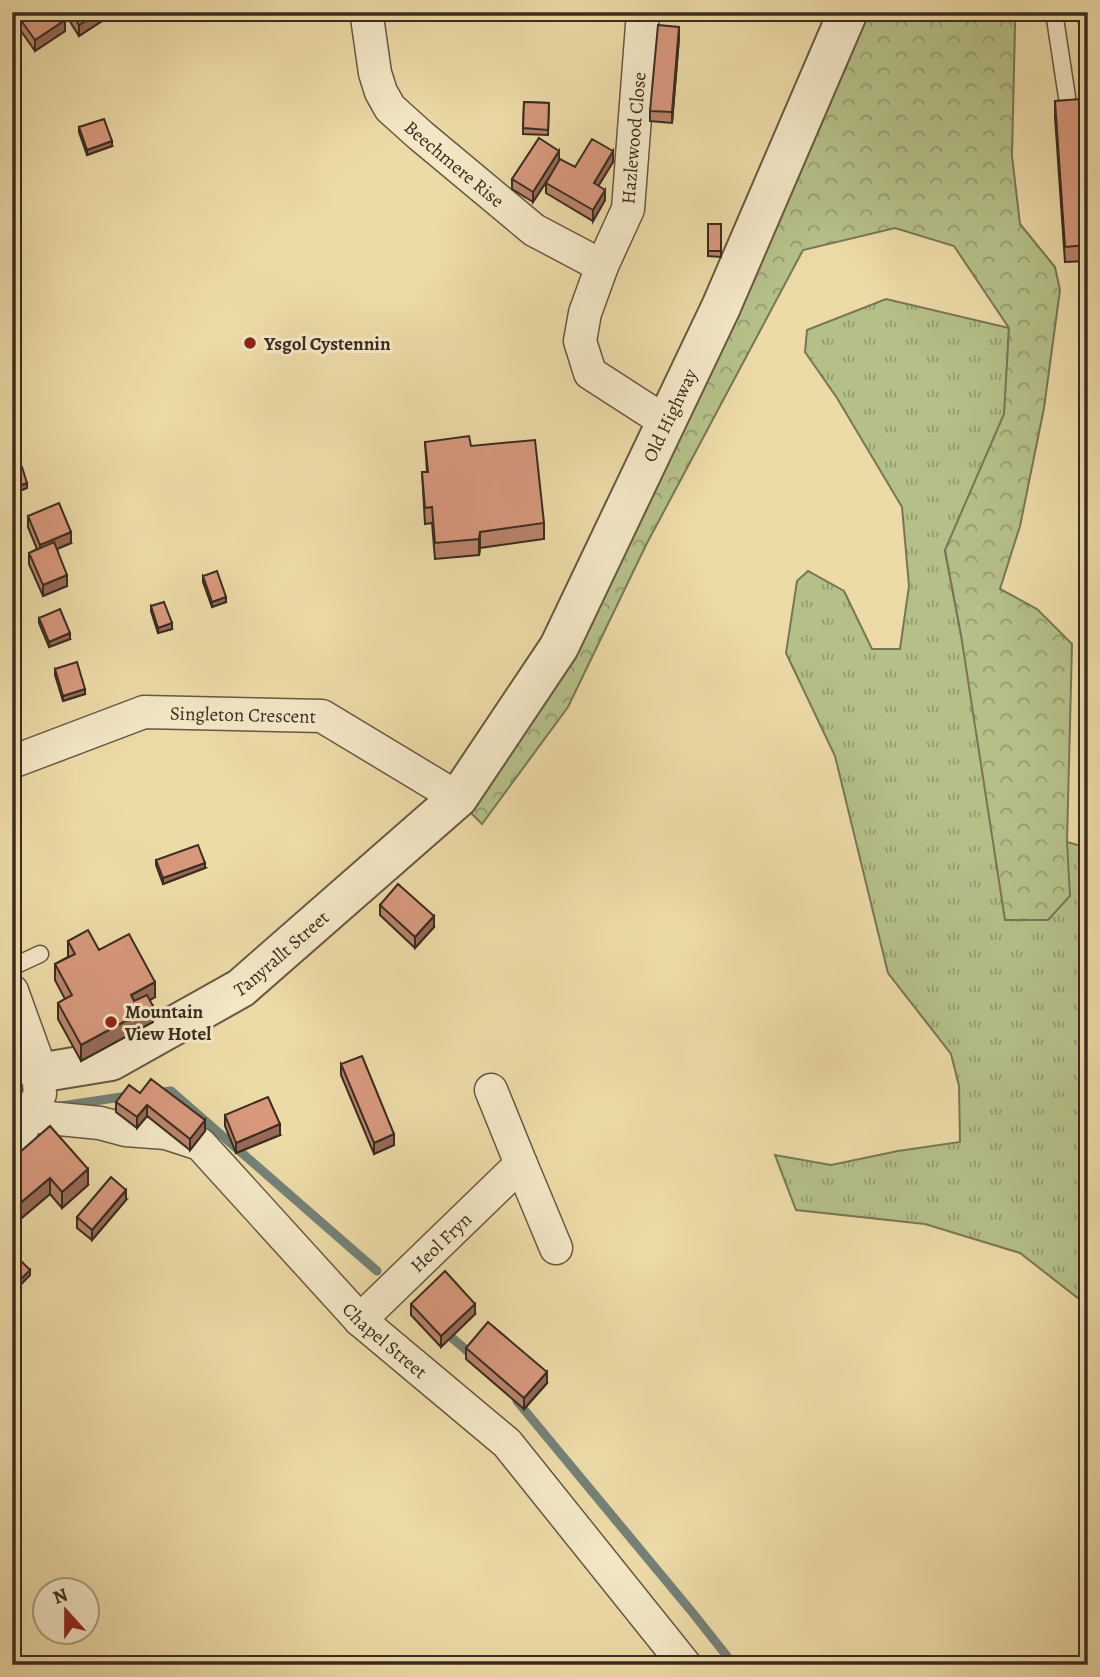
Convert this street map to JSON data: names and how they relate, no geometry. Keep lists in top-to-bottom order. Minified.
{"streets":{"street":["Hazlewood Close","Beechmere Rise","Old Highway","Singleton Crescent","Tanyrallt Street","Heol Fryn","Chapel Street"]},"crossings":[["Hazlewood Close","Beechmere Rise"],["Hazlewood Close","Old Highway"],["Old Highway","Singleton Crescent"],["Old Highway","Tanyrallt Street"],["Singleton Crescent","Tanyrallt Street"],["Heol Fryn","Chapel Street"]],"places":["Ysgol Cystennin","Mountain View Hotel"],"north":"top"}
